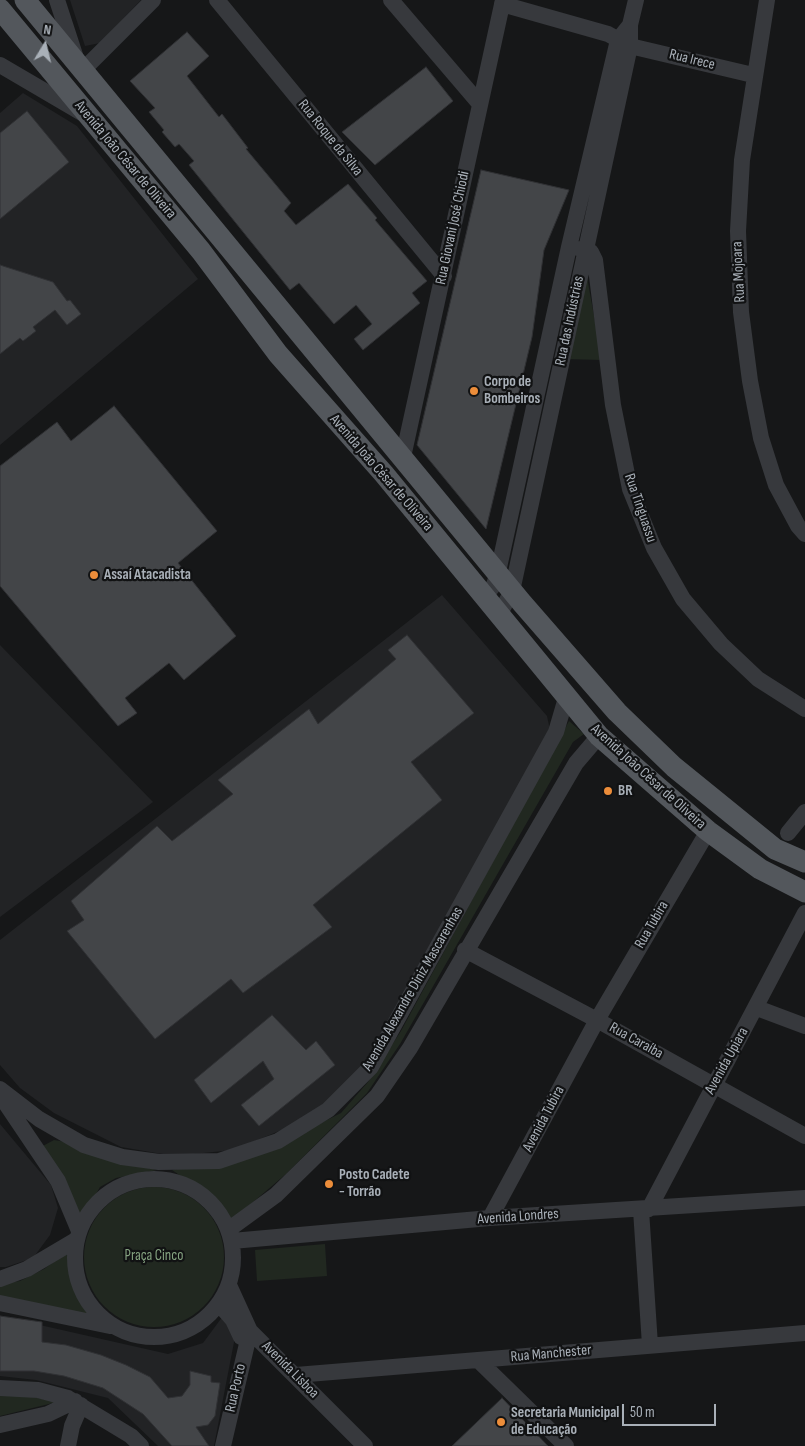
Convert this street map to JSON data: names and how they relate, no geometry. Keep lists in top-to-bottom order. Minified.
{"streets":{"main road":["Avenida João César de Oliveira"],"street":["Rua Irece","Rua Roque da Silva","Rua Giovani José Chiodi","Rua Mojoara","Rua das Indústrias","Rua Tinguassu","Rua Tubira","Avenida Alexandre Diniz Mascarenhas","Rua Caraíba","Avenida Upiara","Avenida Tubira","Avenida Londres","Rua Manchester","Avenida Lisboa","Rua Porto"]},"crossings":[["Rua Irece","Rua Giovani José Chiodi"],["Rua Irece","Rua Mojoara"],["Rua Irece","Rua das Indústrias"],["Rua Roque da Silva","Rua Giovani José Chiodi"],["Avenida João César de Oliveira","Rua Giovani José Chiodi"],["Avenida João César de Oliveira","Rua das Indústrias"],["Avenida João César de Oliveira","Rua Tubira"],["Avenida João César de Oliveira","Avenida Alexandre Diniz Mascarenhas"],["Rua das Indústrias","Rua Tinguassu"],["Rua Tubira","Rua Caraíba"],["Rua Tubira","Avenida Tubira"],["Avenida Alexandre Diniz Mascarenhas","Rua Caraíba"],["Avenida Alexandre Diniz Mascarenhas","Avenida Londres"],["Avenida Alexandre Diniz Mascarenhas","Avenida Lisboa"],["Rua Caraíba","Avenida Upiara"],["Rua Caraíba","Avenida Tubira"],["Avenida Upiara","Avenida Londres"],["Avenida Tubira","Avenida Londres"],["Avenida Londres","Avenida Lisboa"],["Rua Manchester","Avenida Lisboa"],["Avenida Lisboa","Rua Porto"]],"parks":["Praça Cinco"],"places":["Corpo de Bombeiros","Assaí Atacadista","BR","Posto Cadete - Torrão","Secretaria Municipal de Educação"],"scale_bar":"50 m","north":"top"}
